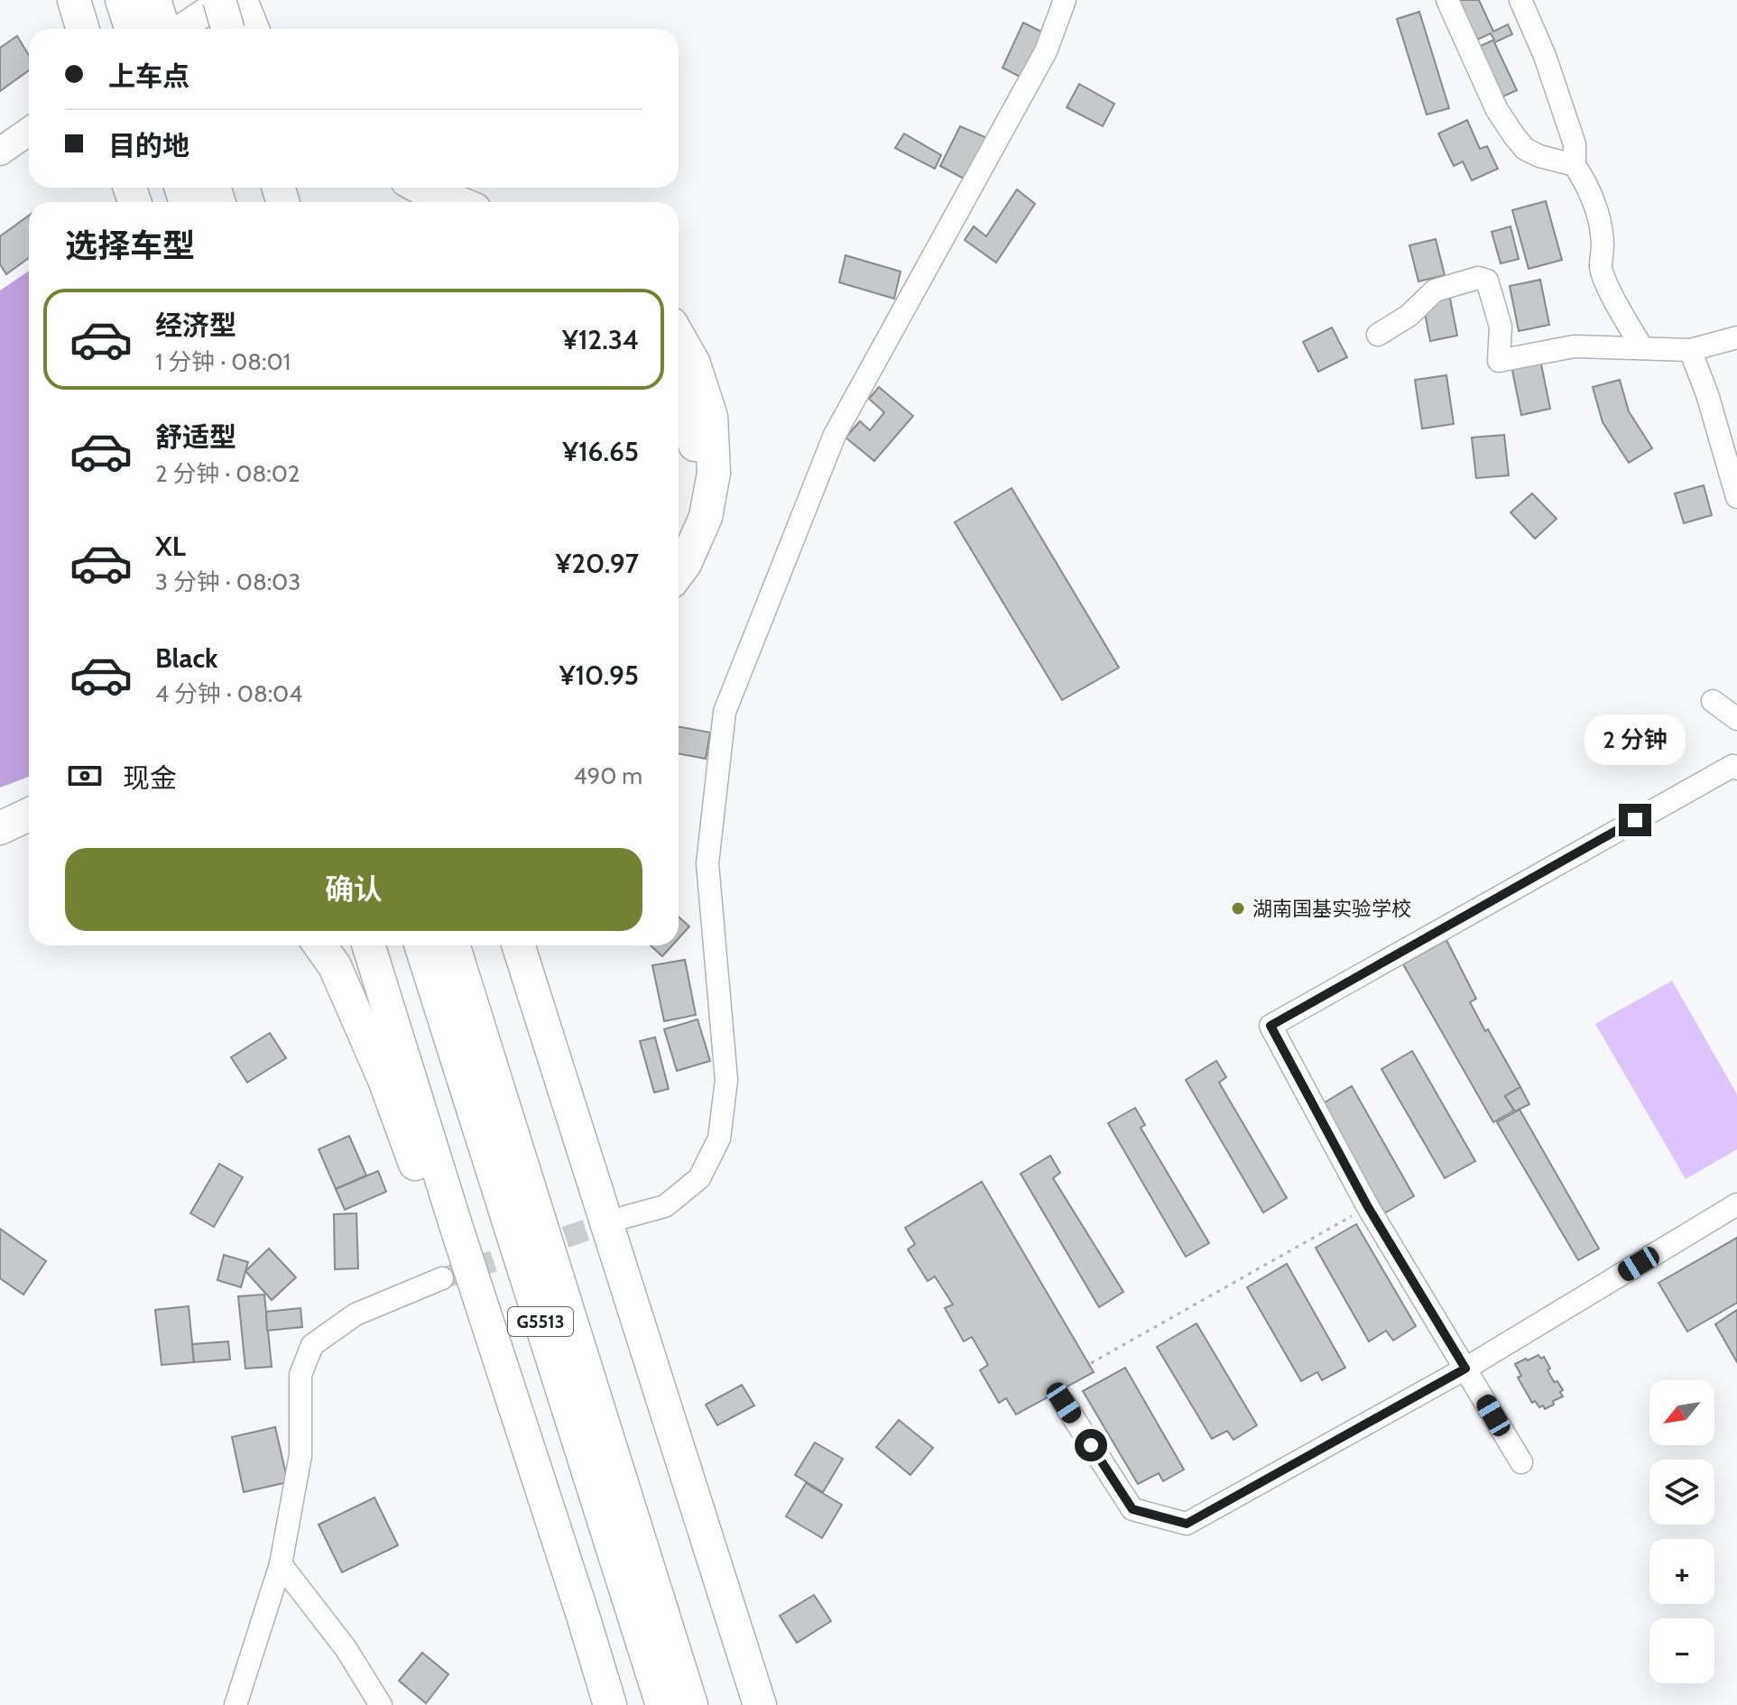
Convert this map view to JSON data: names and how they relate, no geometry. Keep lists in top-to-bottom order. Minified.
{"streets":{"highway":["G5513"]},"places":["湖南国基实验学校"],"north":"bottom left","page":{"banner":["上车点","目的地"],"heading":"选择车型","list":[{"name":"经济型","note":"1 分钟 · 08:01","value":"¥12.34"},{"name":"舒适型","note":"2 分钟 · 08:02","value":"¥16.65"},{"name":"XL","note":"3 分钟 · 08:03","value":"¥20.97"},{"name":"Black","note":"4 分钟 · 08:04","value":"¥10.95"}],"bubble":"2 分钟","pay":["现金","490 m"],"buttons":"确认","map_buttons":["+","−"]}}
